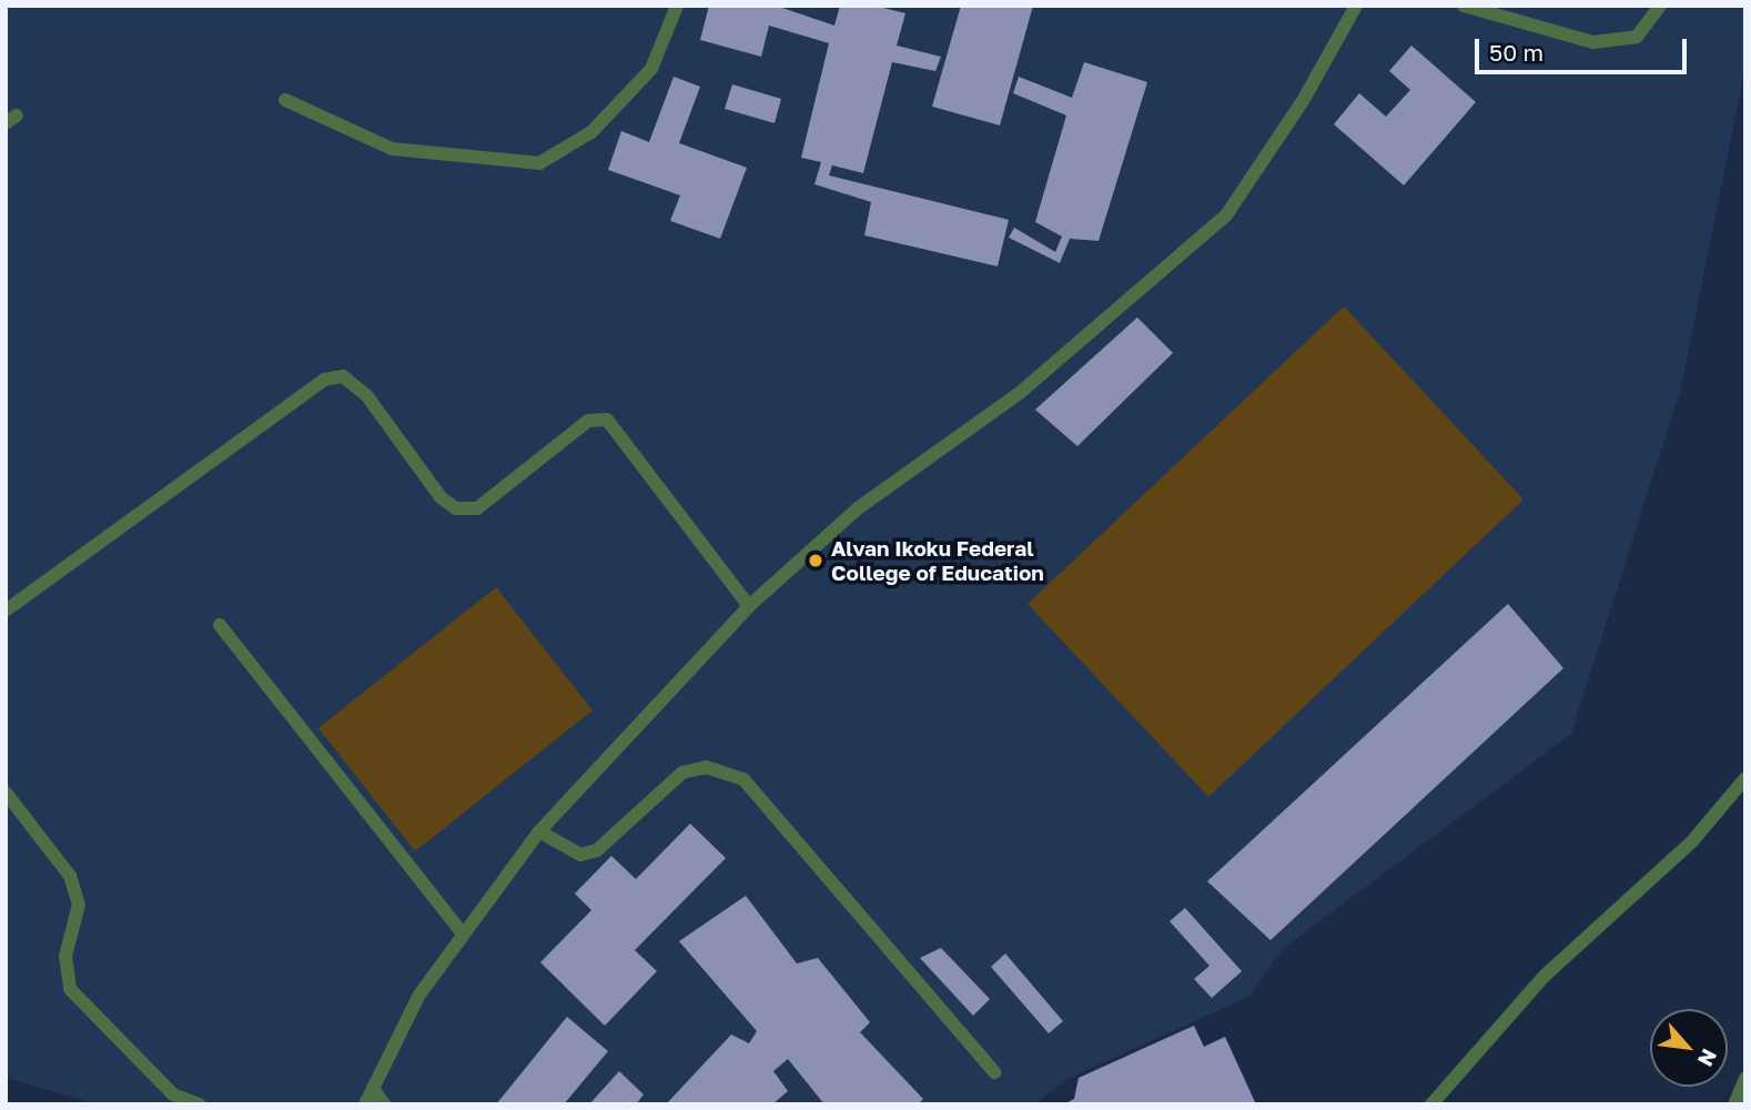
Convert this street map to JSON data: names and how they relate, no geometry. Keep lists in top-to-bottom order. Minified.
{"places":["Alvan Ikoku Federal College of Education"],"scale_bar":"50 m","north":"bottom right"}
